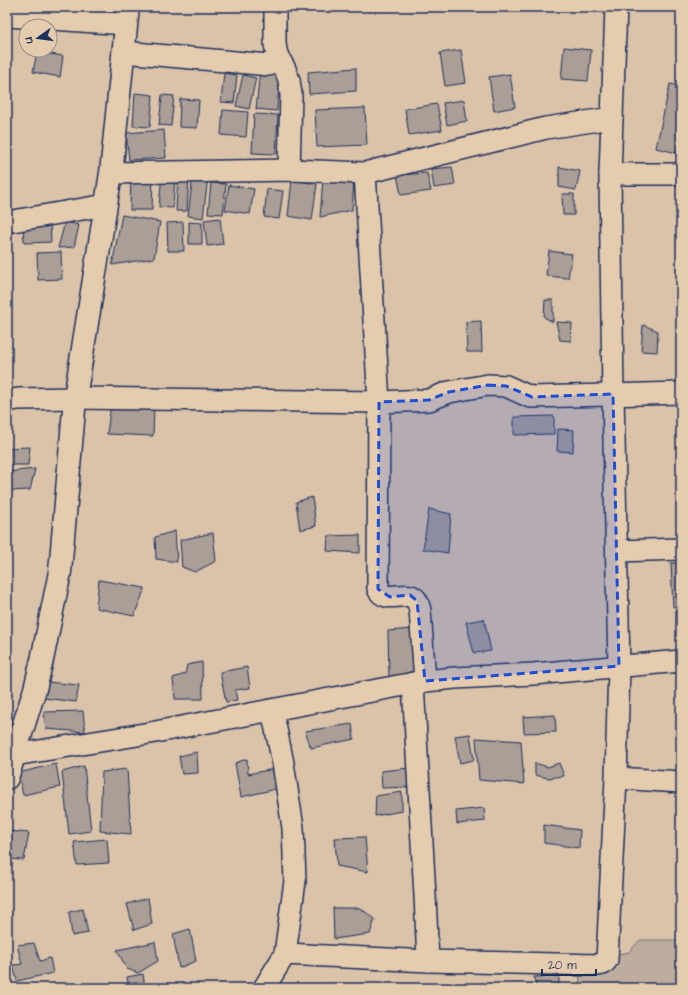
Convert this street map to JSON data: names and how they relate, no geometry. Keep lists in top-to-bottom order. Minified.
{"scale_bar":"20 m","north":"left"}
